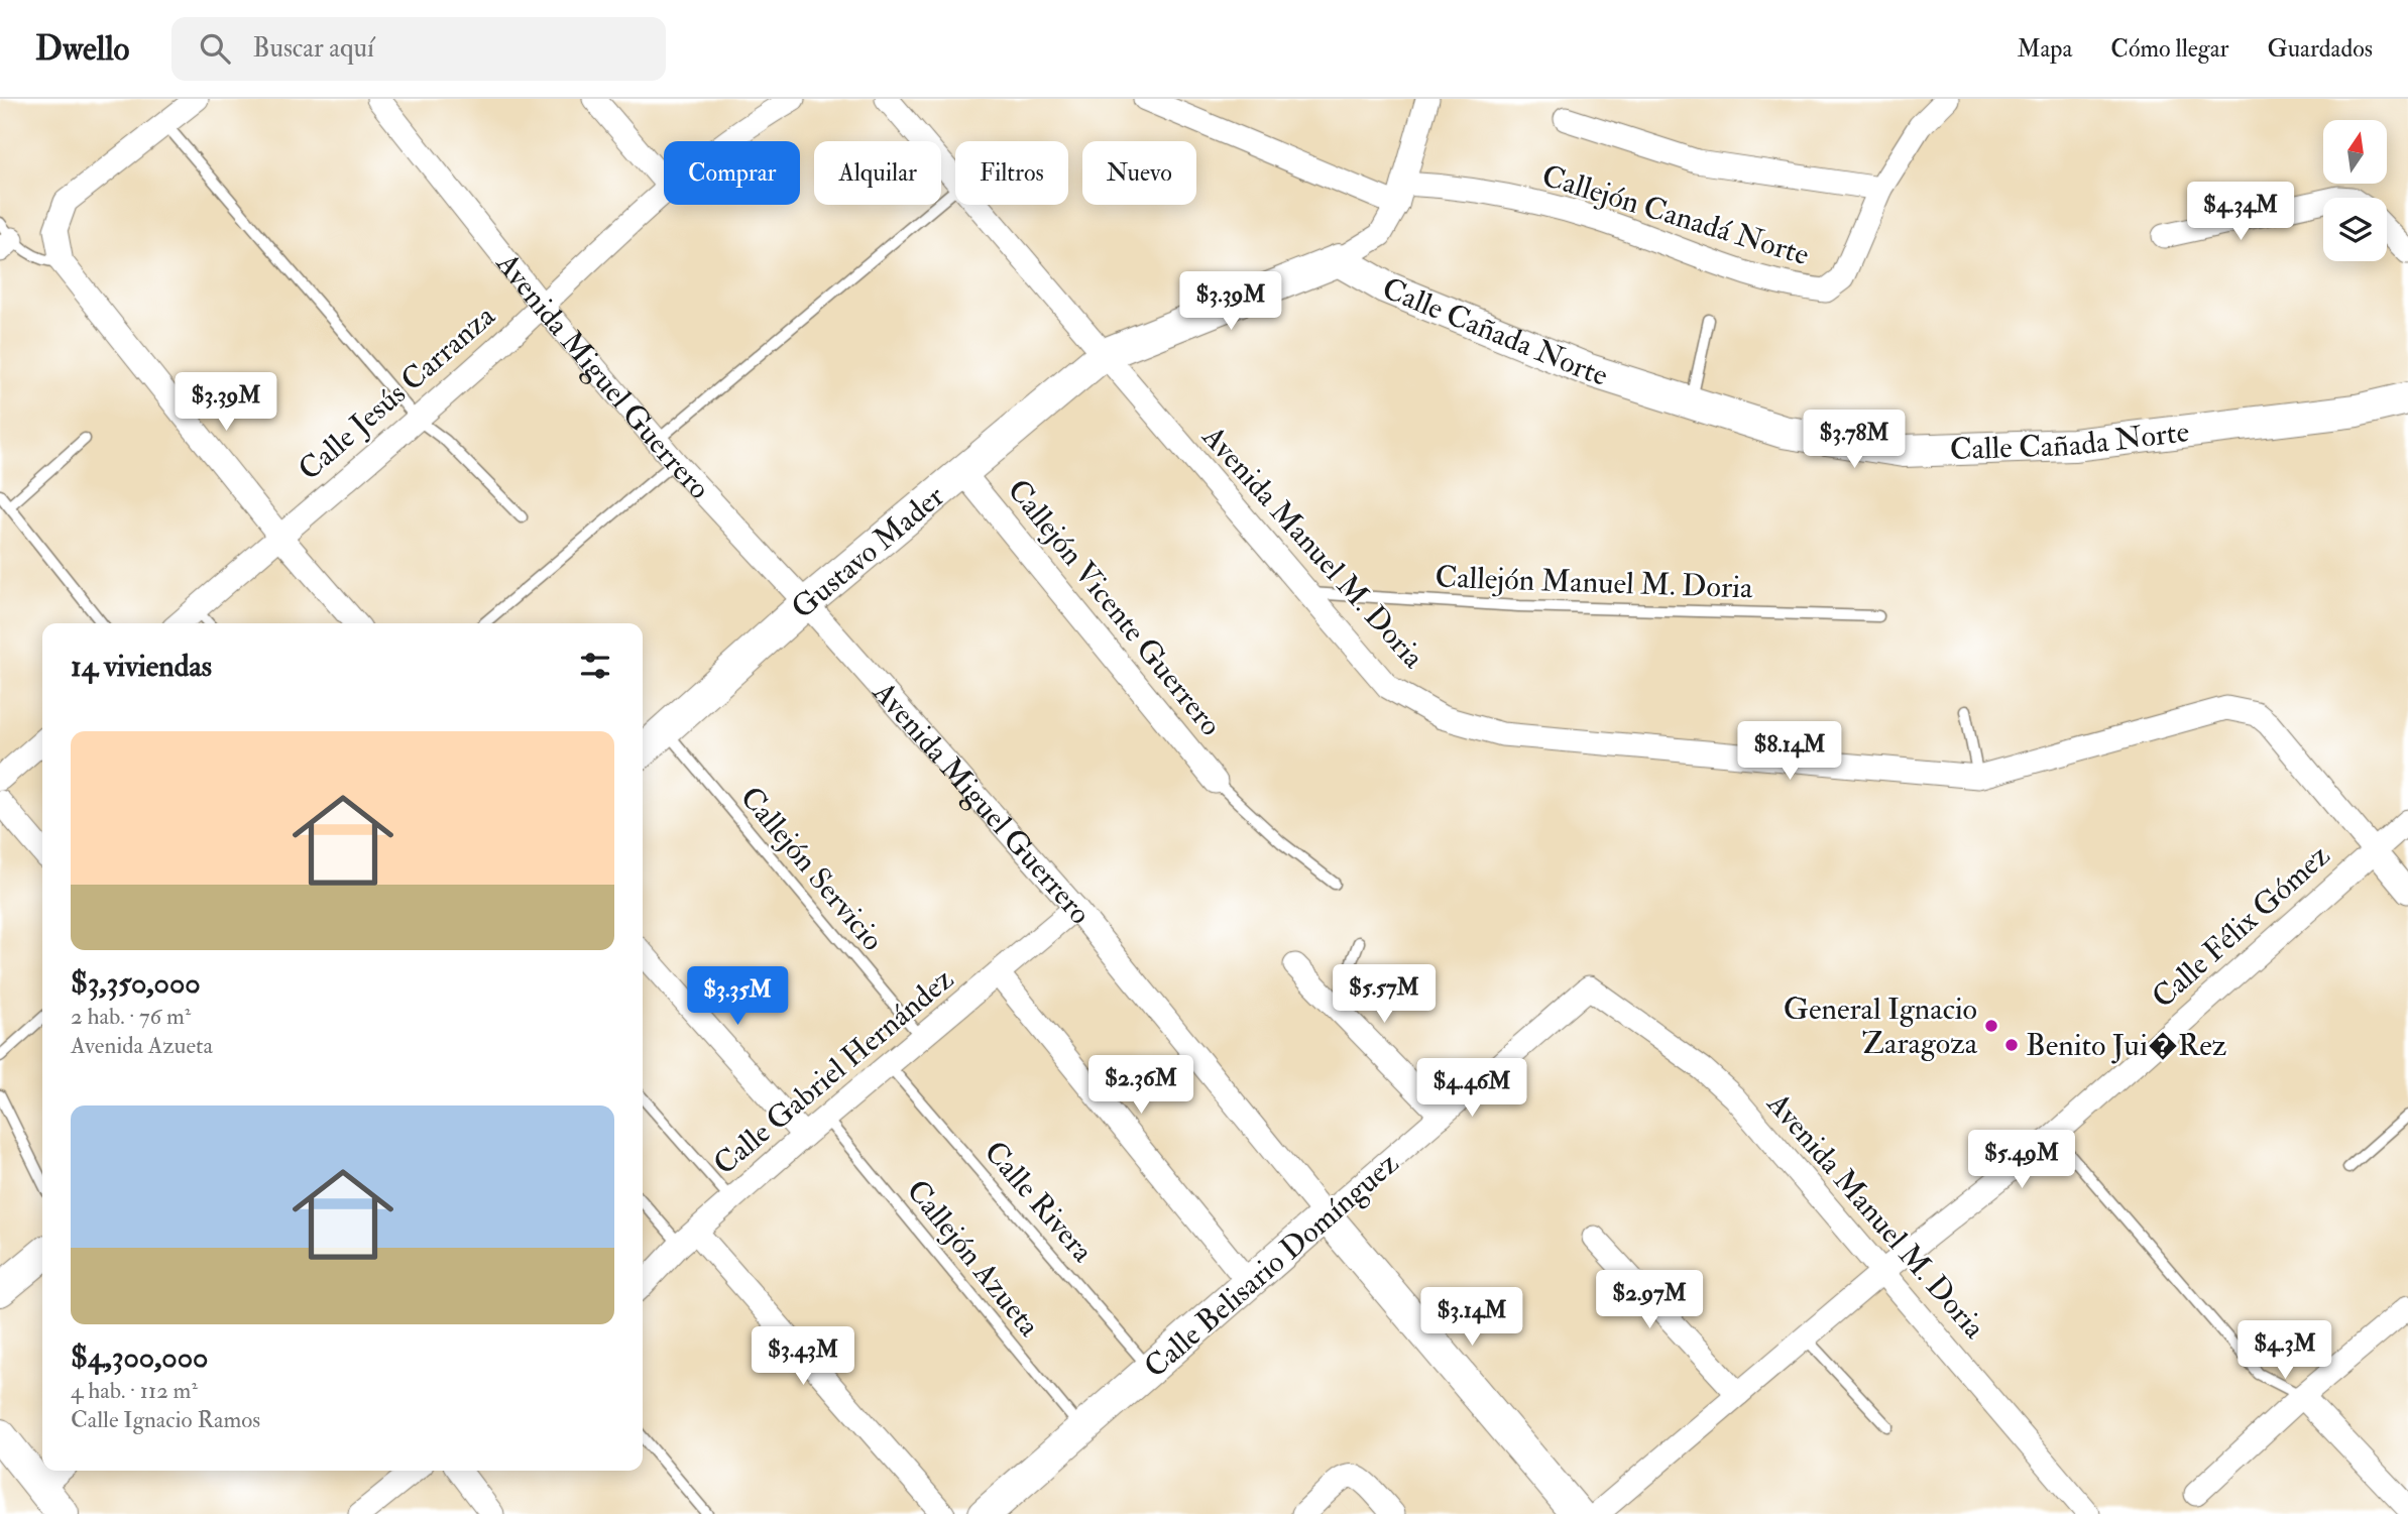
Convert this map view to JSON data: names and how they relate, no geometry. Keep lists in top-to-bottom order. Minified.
{"streets":{"street":["Callejón Canadá Norte","Calle Cañada Norte","Avenida Miguel Guerrero","Calle Jesús Carranza","Avenida Manuel M. Doria","Gustavo Mader","Callejón Vicente Guerrero","Calle Félix Gómez","Calle Gabriel Hernández","Calle Belisario Domínguez"],"lane":["Callejón Manuel M. Doria","Callejón Servicio","Calle Rivera","Callejón Azueta"]},"crossings":[["Calle Cañada Norte","Gustavo Mader"],["Avenida Miguel Guerrero","Calle Jesús Carranza"],["Avenida Miguel Guerrero","Gustavo Mader"],["Avenida Miguel Guerrero","Calle Gabriel Hernández"],["Avenida Miguel Guerrero","Calle Belisario Domínguez"],["Avenida Manuel M. Doria","Gustavo Mader"],["Avenida Manuel M. Doria","Callejón Manuel M. Doria"],["Avenida Manuel M. Doria","Calle Félix Gómez"],["Avenida Manuel M. Doria","Calle Belisario Domínguez"],["Gustavo Mader","Callejón Vicente Guerrero"],["Gustavo Mader","Callejón Servicio"],["Callejón Servicio","Calle Gabriel Hernández"],["Calle Gabriel Hernández","Calle Rivera"],["Calle Gabriel Hernández","Callejón Azueta"],["Calle Rivera","Calle Belisario Domínguez"],["Callejón Azueta","Calle Belisario Domínguez"]],"places":["General Ignacio Zaragoza","Benito Jui�Rez"],"north":"top","page":{"header":"Dwello","search":"Buscar aquí","nav":["Mapa","Cómo llegar","Guardados"],"chip":["Comprar","Alquilar","Filtros","Nuevo"],"price":["$4.34M","$3.39M","$3.39M","$3.78M","$8.14M","$5.57M","$3.35M","$2.36M","$4.46M","$5.49M","$2.97M","$3.14M","$4.3M","$3.43M"],"heading":"14 viviendas","list":[{"name":"$3,350,000","note":"2 hab. · 76 m² · Avenida Azueta"},{"name":"$4,300,000","note":"4 hab. · 112 m² · Calle Ignacio Ramos"}]}}
